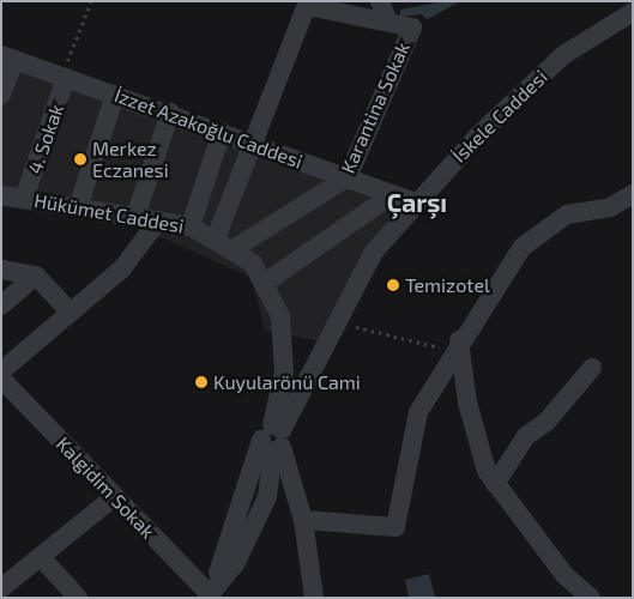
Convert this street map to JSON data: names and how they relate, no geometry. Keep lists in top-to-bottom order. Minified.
{"streets":{"street":["Karantina Sokak","İskele Caddesi","İzzet Azakoğlu Caddesi","4. Sokak","Hükümet Caddesi","Kalgidim Sokak"]},"crossings":[["Karantina Sokak","İzzet Azakoğlu Caddesi"],["Karantina Sokak","Hükümet Caddesi"],["İskele Caddesi","İzzet Azakoğlu Caddesi"],["İskele Caddesi","Hükümet Caddesi"],["İzzet Azakoğlu Caddesi","4. Sokak"],["4. Sokak","Hükümet Caddesi"]],"districts":["Çarşı"],"places":["Merkez Eczanesi","Temizotel","Kuyularönü Cami"]}
